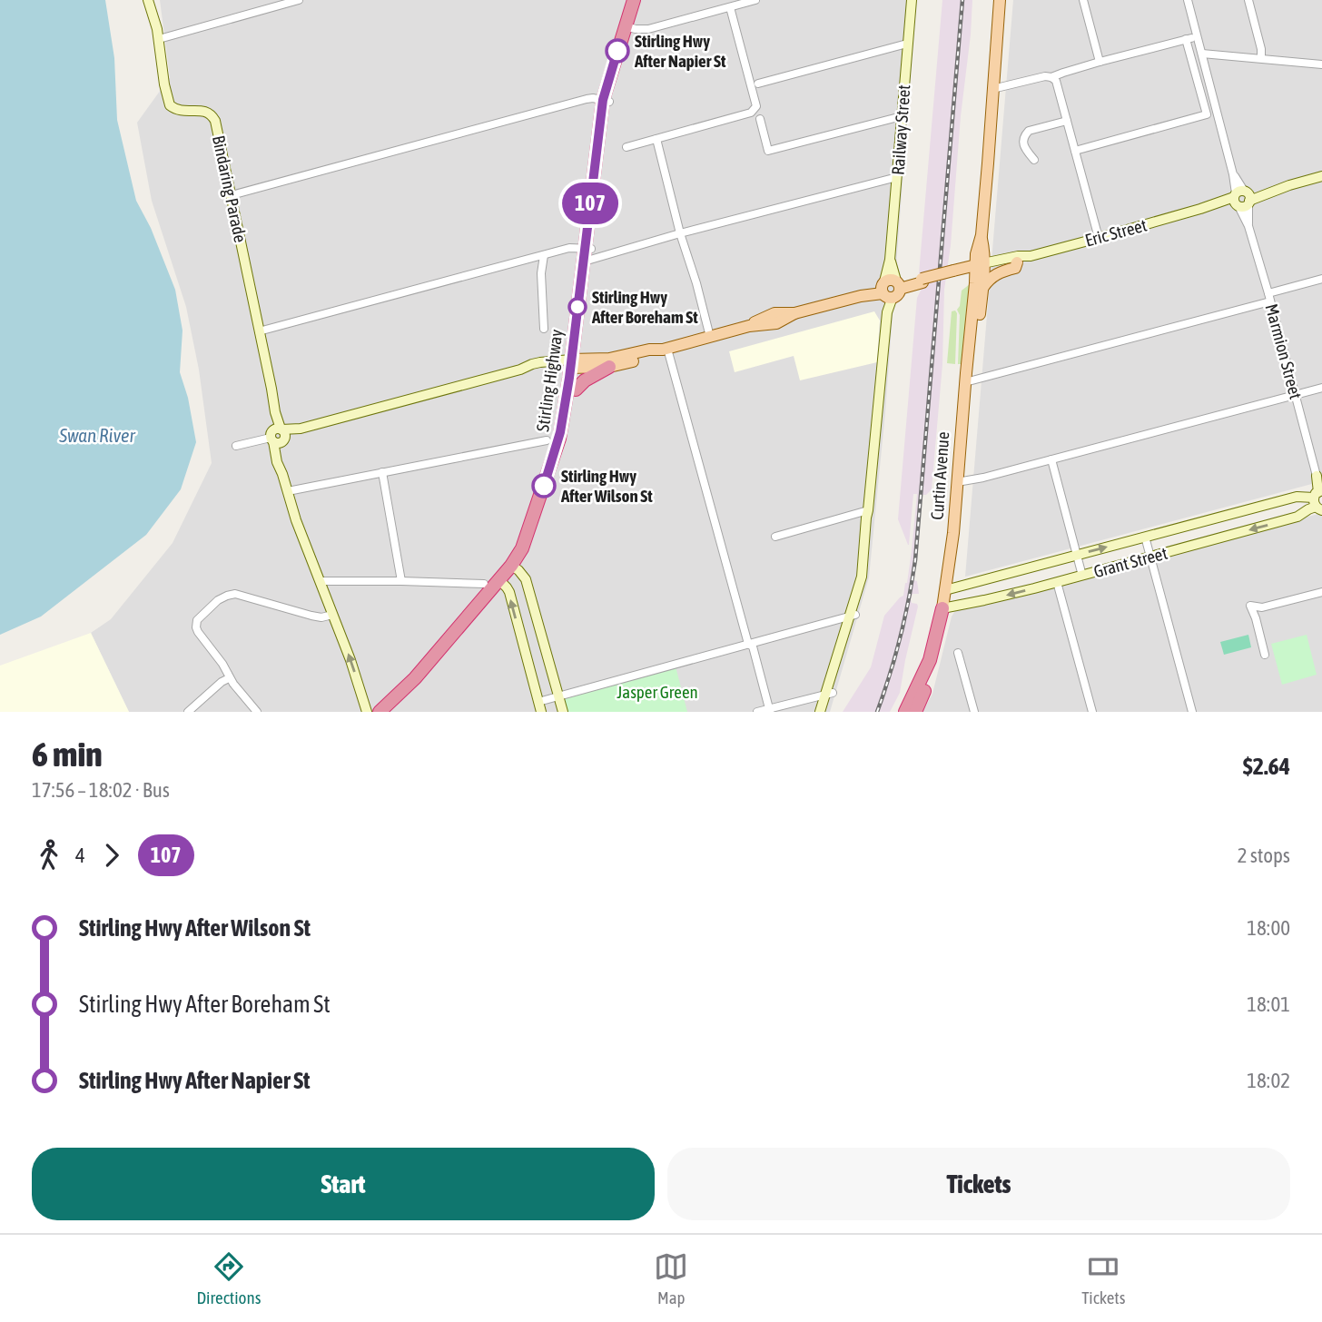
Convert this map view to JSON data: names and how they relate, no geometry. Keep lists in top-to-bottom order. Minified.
{"streets":{"highway":["Stirling Highway","Curtin Avenue"],"main road":["Eric Street"],"street":["Railway Street","Bindaring Parade","Marmion Street","Grant Street"]},"crossings":[["Railway Street","Eric Street"],["Eric Street","Marmion Street"],["Eric Street","Stirling Highway"],["Eric Street","Curtin Avenue"],["Marmion Street","Grant Street"],["Curtin Avenue","Grant Street"]],"water":["Swan River"],"parks":["Jasper Green"],"places":["Stirling Hwy After Napier St","Stirling Hwy After Boreham St","Stirling Hwy After Wilson St"],"lines":["bus line 107"],"page":{"on_map":"107","heading":["6 min","17:56 – 18:02 · Bus","$2.64"],"legs":["4","107","2 stops"],"list":[{"name":"Stirling Hwy After Wilson St","value":"18:00"},{"name":"Stirling Hwy After Boreham St","value":"18:01"},{"name":"Stirling Hwy After Napier St","value":"18:02"}],"buttons":["Start","Tickets"],"tabs":["Directions","Map","Tickets"]}}
